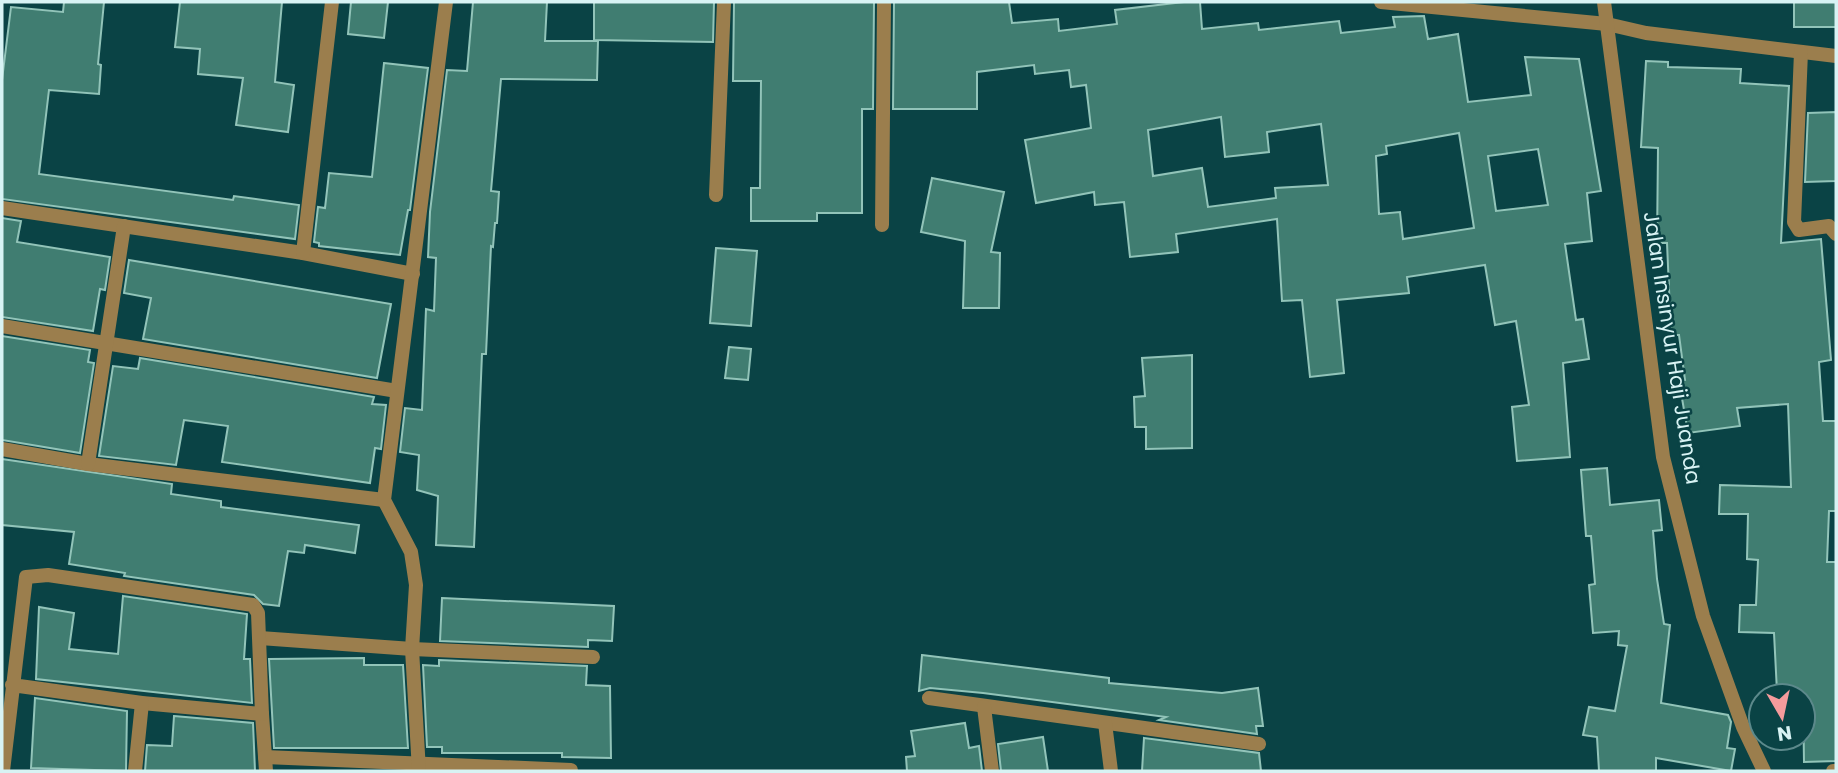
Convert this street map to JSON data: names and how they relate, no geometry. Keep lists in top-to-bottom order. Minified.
{"streets":{"street":["Jalan Insinyur Haji Juanda"]},"north":"bottom"}
